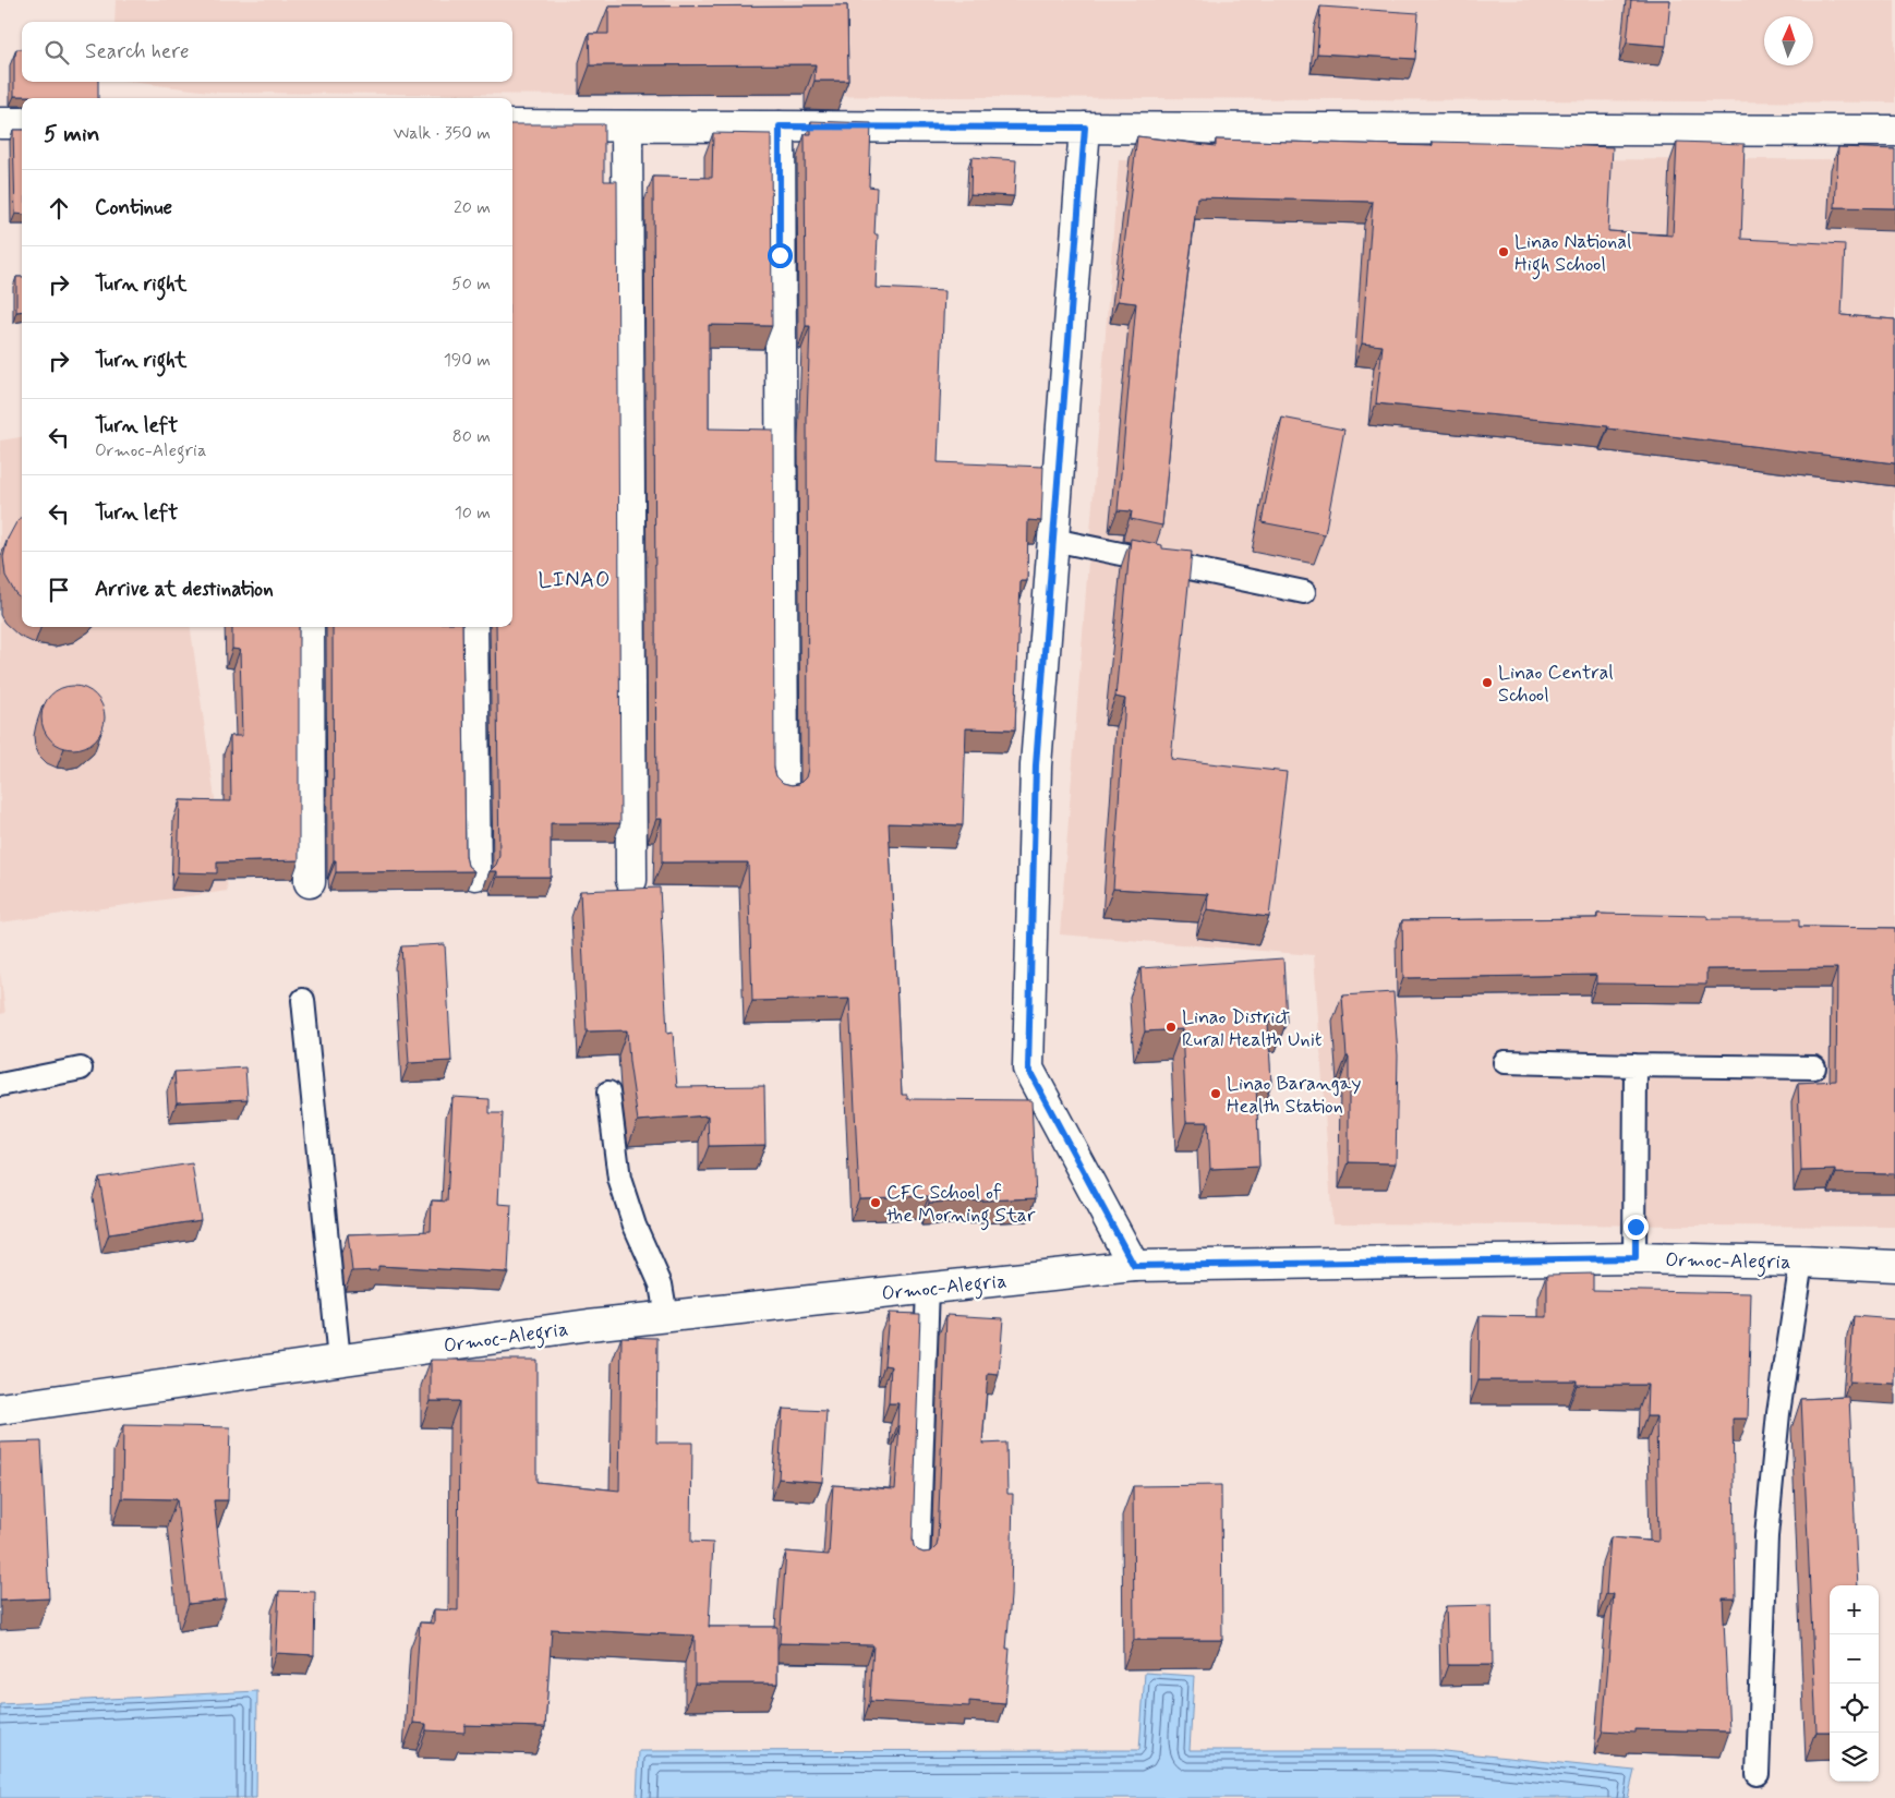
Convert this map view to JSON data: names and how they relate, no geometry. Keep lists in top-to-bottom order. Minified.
{"streets":{"street":["Ormoc-Alegria"]},"districts":["LINAO"],"places":["Linao National High School","Linao Central School","Linao District Rural Health Unit","Linao Barangay Health Station","CFC School of the Morning Star"],"north":"top","page":{"search":"Search here","heading":["5 min","Walk · 350 m"],"list":[["Continue","20 m"],["Turn right","50 m"],["Turn right","190 m"],["Turn left","Ormoc-Alegria","80 m"],["Turn left","10 m"],"Arrive at destination"],"map_buttons":["+","−"]}}
